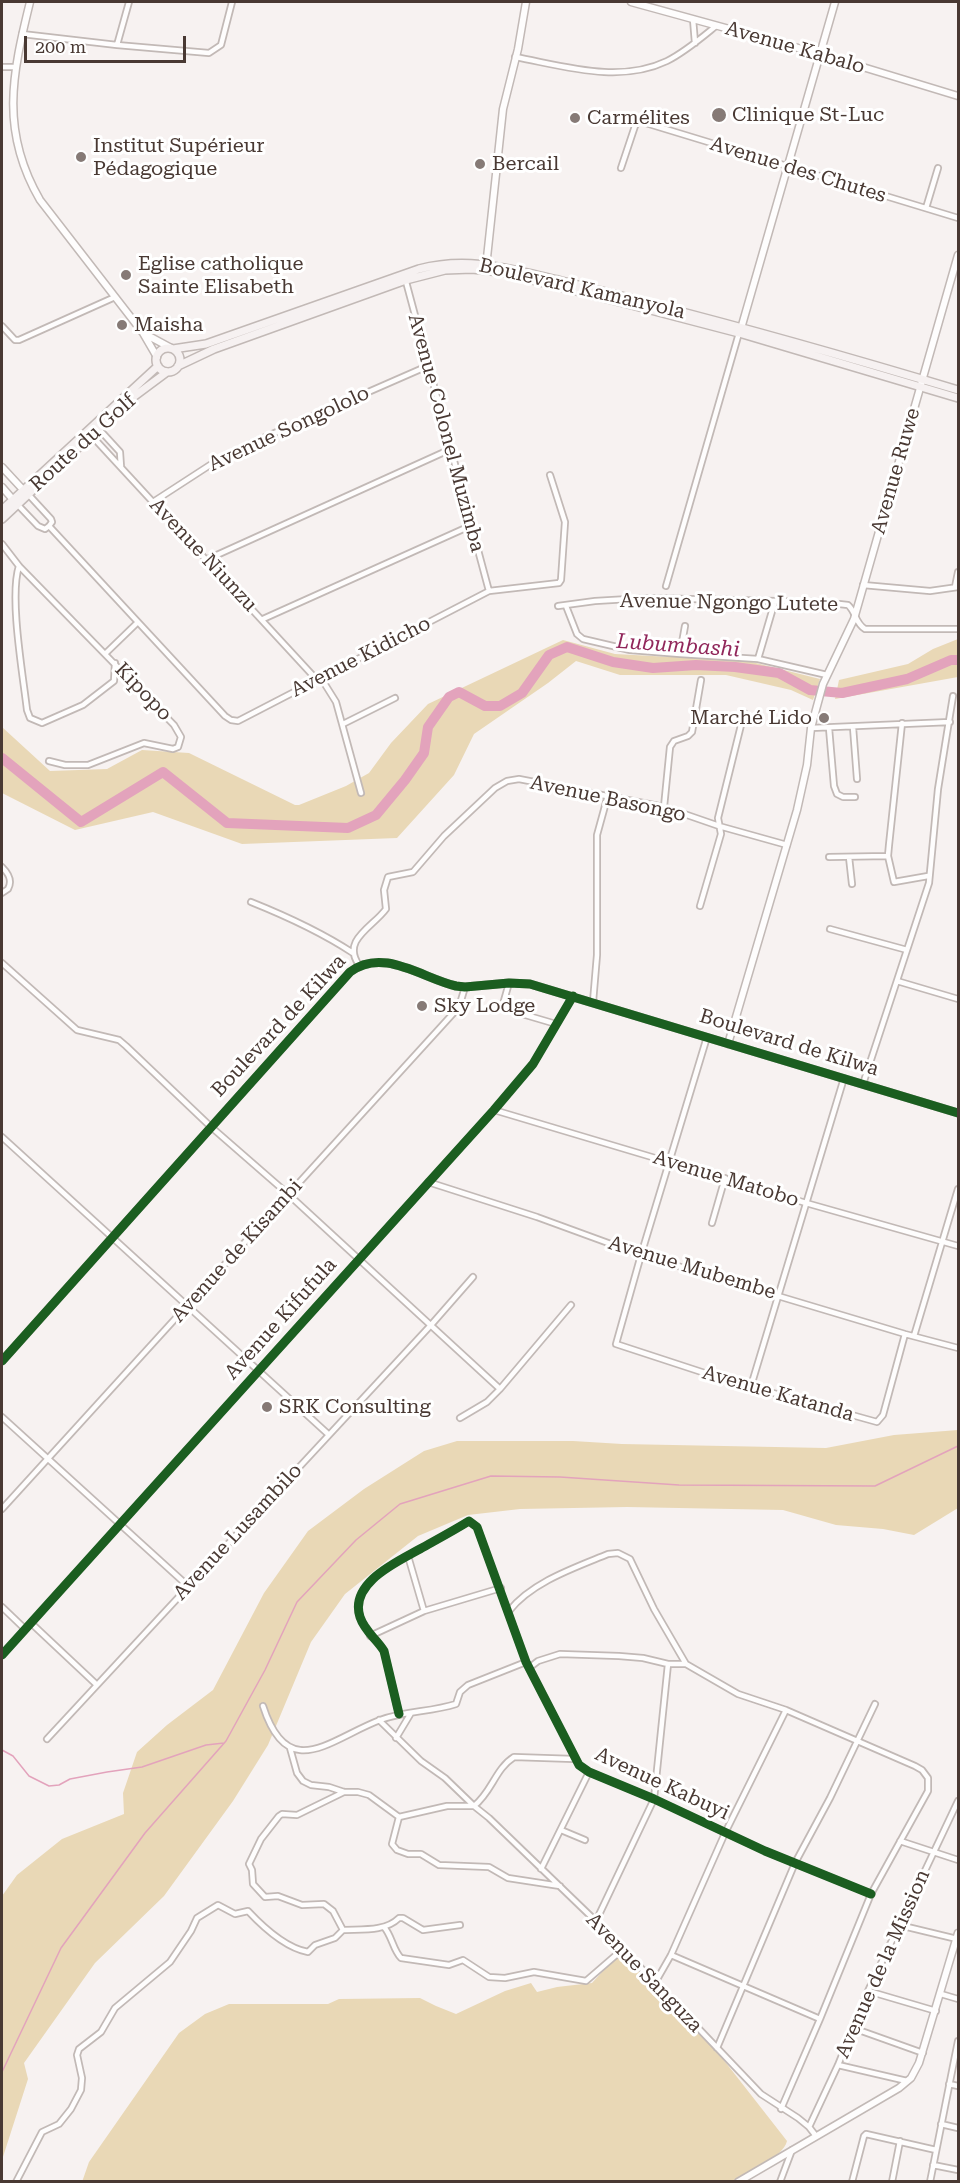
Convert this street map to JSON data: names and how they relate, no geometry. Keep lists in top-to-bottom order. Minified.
{"streets":{"main road":["Boulevard Kamanyola","Route du Golf"],"street":["Avenue Kabalo","Avenue des Chutes","Avenue Songololo","Avenue Colonel Muzimba","Avenue Ruwe","Avenue Niunzu","Avenue Ngongo Lutete","Avenue Kidicho","Kipopo","Avenue Basongo","Boulevard de Kilwa","Avenue Matobo","Avenue de Kisambi","Avenue Mubembe","Avenue Kifufula","Avenue Katanda","Avenue Lusambilo","Avenue Kabuyi","Avenue de la Mission","Avenue Sanguza"]},"crossings":[["Boulevard Kamanyola","Avenue Colonel Muzimba"],["Boulevard Kamanyola","Route du Golf"],["Boulevard Kamanyola","Avenue Ruwe"],["Avenue Songololo","Avenue Colonel Muzimba"],["Avenue Songololo","Avenue Niunzu"],["Avenue Colonel Muzimba","Avenue Kidicho"],["Route du Golf","Avenue Niunzu"],["Avenue Ruwe","Avenue Ngongo Lutete"],["Avenue Niunzu","Avenue Kidicho"],["Boulevard de Kilwa","Avenue de Kisambi"],["Boulevard de Kilwa","Avenue Kifufula"],["Avenue Matobo","Avenue Kifufula"],["Avenue Mubembe","Avenue Kifufula"],["Avenue Mubembe","Avenue Katanda"],["Avenue de la Mission","Avenue Sanguza"]],"water":["Lubumbashi"],"places":["Clinique St-Luc","Carmélites","Institut Supérieur Pédagogique","Bercail","Eglise catholique Sainte Elisabeth","Maisha","Marché Lido","Sky Lodge","SRK Consulting"],"scale_bar":"200 m"}
